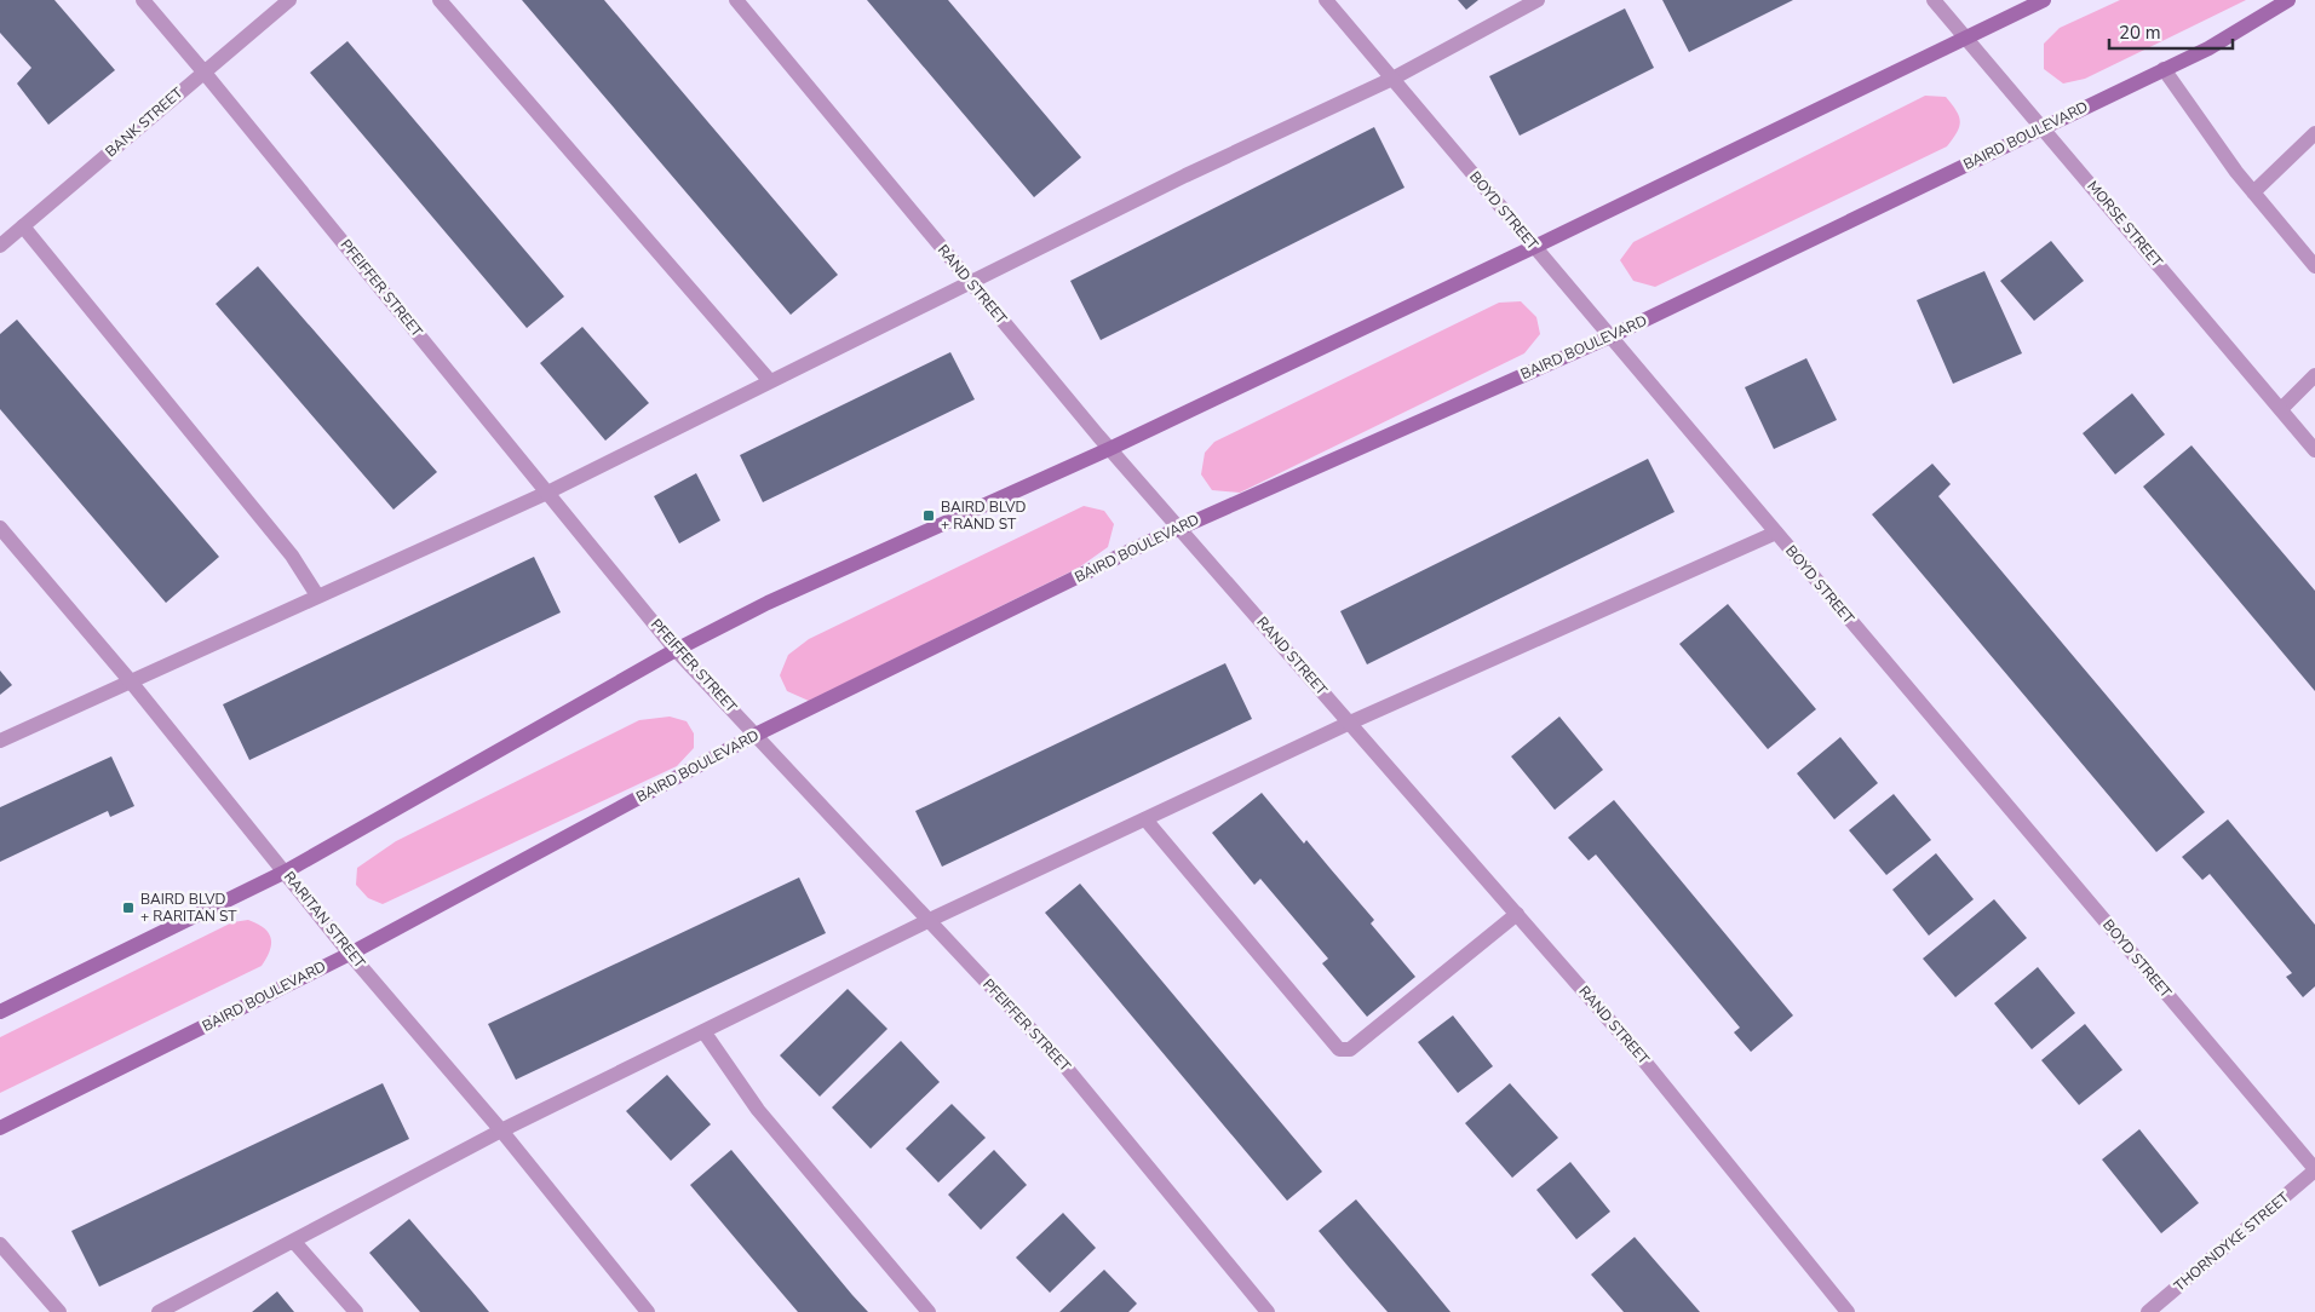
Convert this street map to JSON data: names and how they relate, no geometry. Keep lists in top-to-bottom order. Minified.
{"streets":{"main road":["BAIRD BOULEVARD"],"street":["BANK STREET","BOYD STREET","MORSE STREET","RAND STREET","PFEIFFER STREET","RARITAN STREET","THORNDYKE STREET"]},"crossings":[["BANK STREET","PFEIFFER STREET"],["BAIRD BOULEVARD","BOYD STREET"],["BAIRD BOULEVARD","MORSE STREET"],["BAIRD BOULEVARD","RAND STREET"],["BAIRD BOULEVARD","PFEIFFER STREET"],["BAIRD BOULEVARD","RARITAN STREET"],["BOYD STREET","THORNDYKE STREET"]],"places":{"transit":["BAIRD BLVD + RAND ST","BAIRD BLVD + RARITAN ST"]},"scale_bar":"20 m"}
